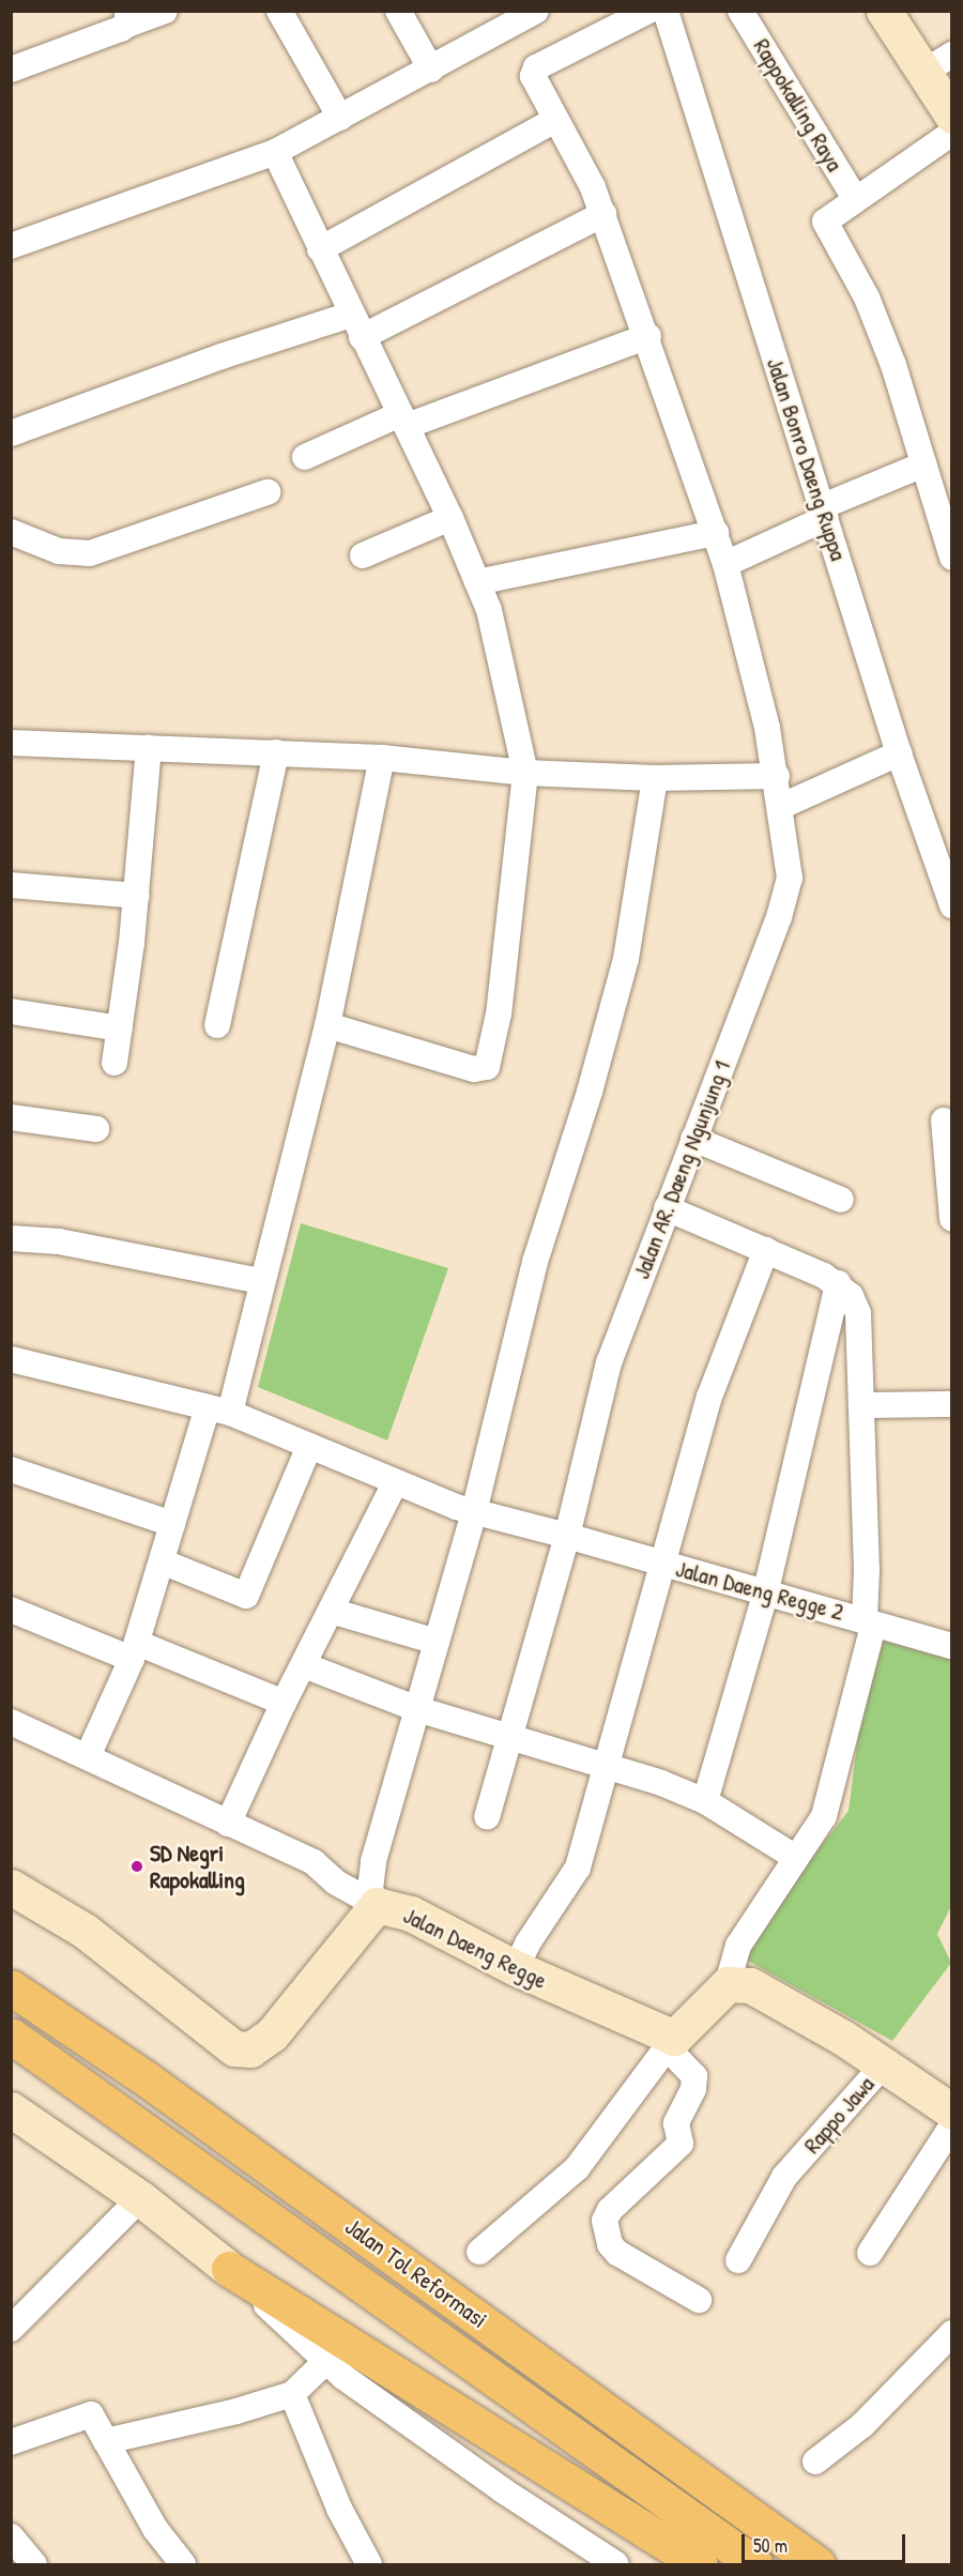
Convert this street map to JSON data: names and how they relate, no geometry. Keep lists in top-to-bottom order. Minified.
{"streets":{"highway":["Jalan Tol Reformasi"],"street":["Rappokalling Raya","Jalan Bonro Daeng Ruppa","Jalan AR. Daeng Ngunjung 1","Jalan Daeng Regge 2","Jalan Daeng Regge","Rappo Jawa"]},"crossings":[["Jalan AR. Daeng Ngunjung 1","Jalan Daeng Regge 2"]],"places":["SD Negri Rapokalling"],"scale_bar":"50 m"}
